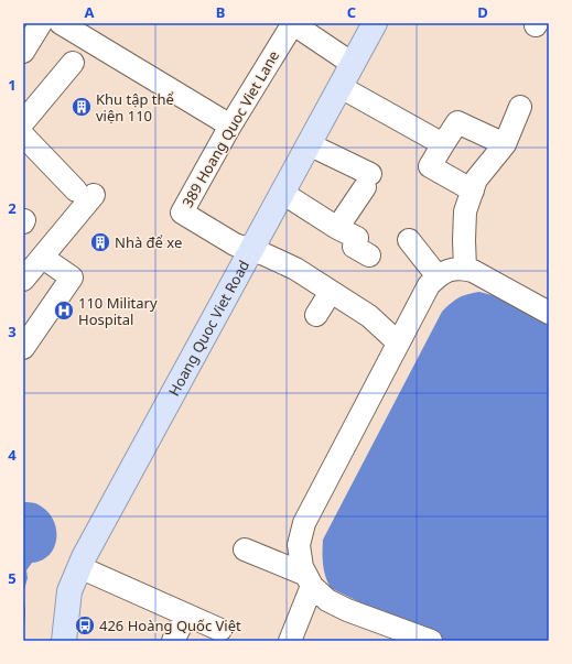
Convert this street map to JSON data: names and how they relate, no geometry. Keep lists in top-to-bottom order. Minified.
{"streets":{"main road":["Hoang Quoc Viet Road"],"street":["389 Hoang Quoc Viet Lane"]},"crossings":[["389 Hoang Quoc Viet Lane","Hoang Quoc Viet Road"]],"places":{"building":["Khu tập thể viện 110","Nhà để xe"],"hospital":["110 Military Hospital"],"bus stop":["426 Hoàng Quốc Việt"]},"grid":{"columns":["A","B","C","D"],"rows":["1","2","3","4","5"]}}
